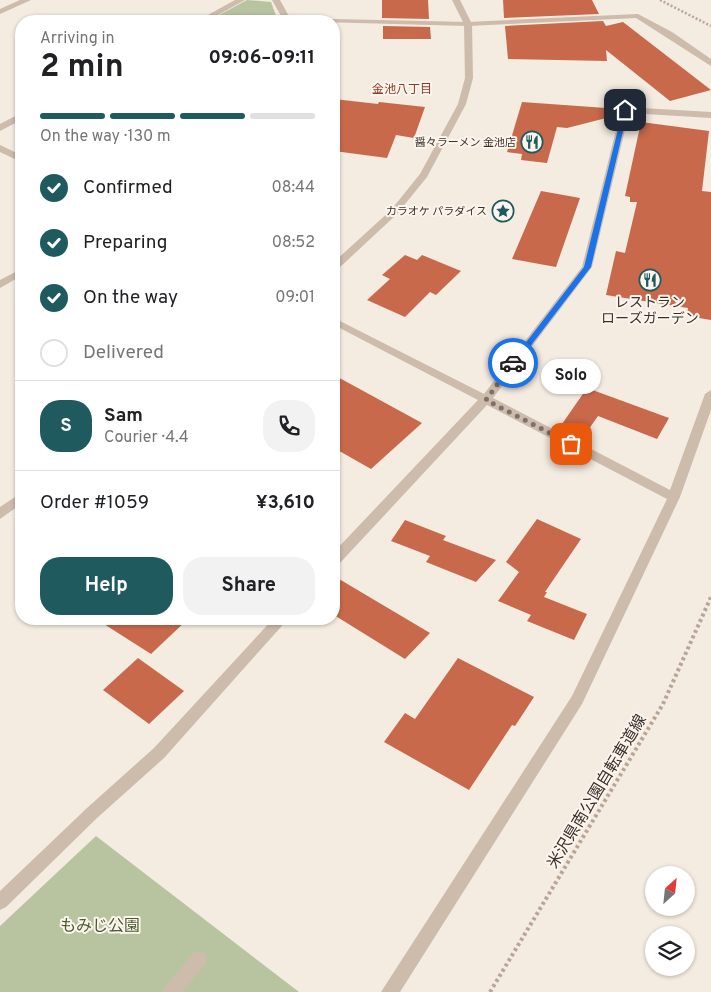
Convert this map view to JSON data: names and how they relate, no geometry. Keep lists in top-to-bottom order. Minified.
{"streets":{"path":["米沢県南公園自転車道線"]},"districts":["金池八丁目"],"parks":["もみじ公園"],"places":{"restaurant":["醤々ラーメン 金池店","レストラン ローズガーデン"],"place":["カラオケ パラダイス"],"other":["Solo"]},"north":"top right","page":{"heading":["2 min","Arriving in","09:06–09:11"],"panel":["Sam","Courier · 4.4","Order #1059","¥3,610"],"bar":"On the way · 130 m","list":[["Confirmed","08:44"],["Preparing","08:52"],["On the way","09:01"],"Delivered"],"bubble":"Solo","round":"S","buttons":["Help","Share"]}}
